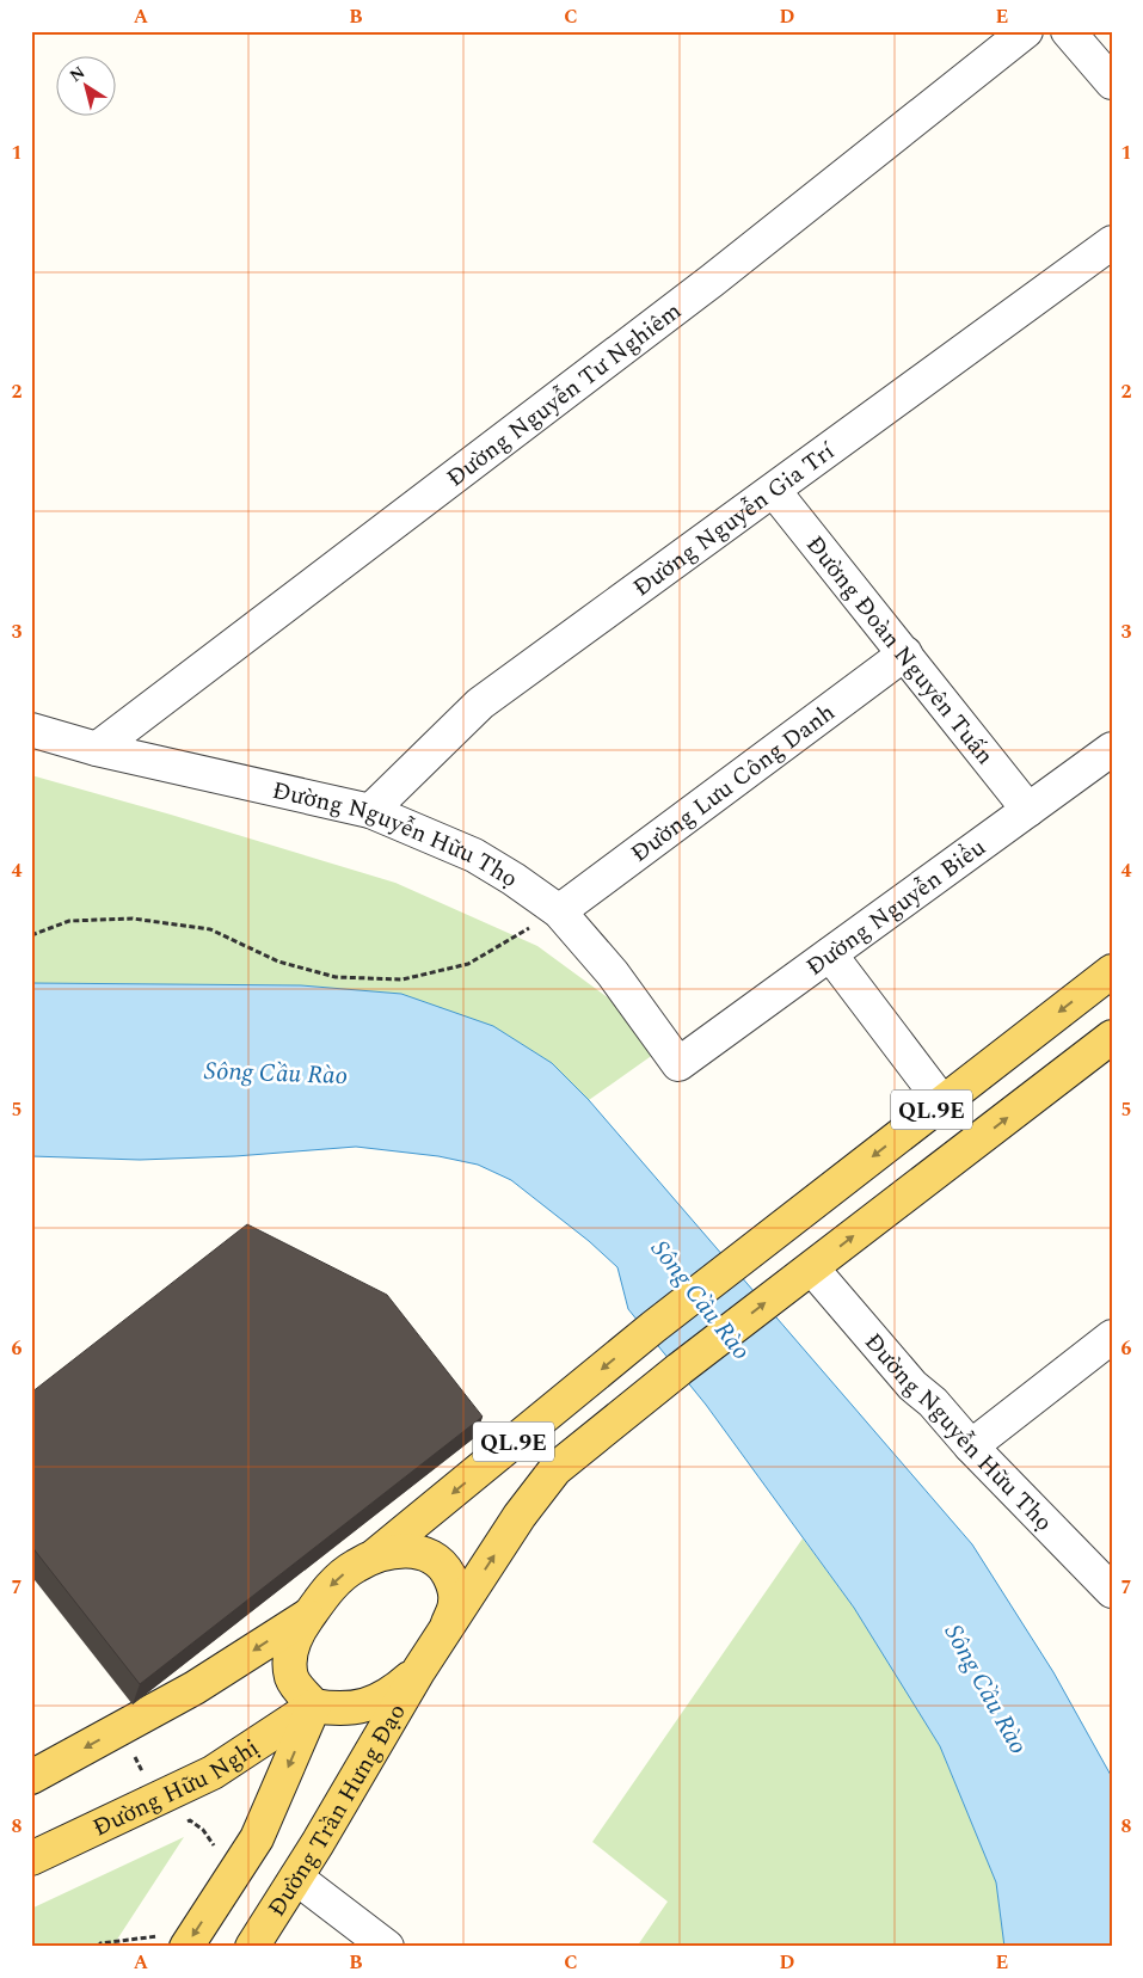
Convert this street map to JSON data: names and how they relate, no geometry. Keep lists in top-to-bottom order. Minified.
{"streets":{"main road":["QL.9E","Đường Hữu Nghị","Đường Trần Hưng Đạo"],"street":["Đường Nguyễn Tư Nghiêm","Đường Nguyễn Gia Trí","Đường Đoàn Nguyên Tuấn","Đường Lưu Công Danh","Đường Nguyễn Hữu Thọ","Đường Nguyễn Biểu"]},"crossings":[["Đường Nguyễn Tư Nghiêm","Đường Nguyễn Hữu Thọ"],["Đường Nguyễn Gia Trí","Đường Đoàn Nguyên Tuấn"],["Đường Nguyễn Gia Trí","Đường Nguyễn Hữu Thọ"],["Đường Đoàn Nguyên Tuấn","Đường Lưu Công Danh"],["Đường Đoàn Nguyên Tuấn","Đường Nguyễn Biểu"],["Đường Lưu Công Danh","Đường Nguyễn Hữu Thọ"],["Đường Nguyễn Hữu Thọ","Đường Nguyễn Biểu"],["Đường Nguyễn Hữu Thọ","QL.9E"],["Đường Nguyễn Hữu Thọ","Đường Trần Hưng Đạo"],["QL.9E","Đường Trần Hưng Đạo"],["Đường Hữu Nghị","Đường Trần Hưng Đạo"]],"water":["Sông Cầu Rào"],"north":"top left","grid":{"columns":["A","B","C","D","E"],"rows":["1","2","3","4","5","6","7","8"]}}
